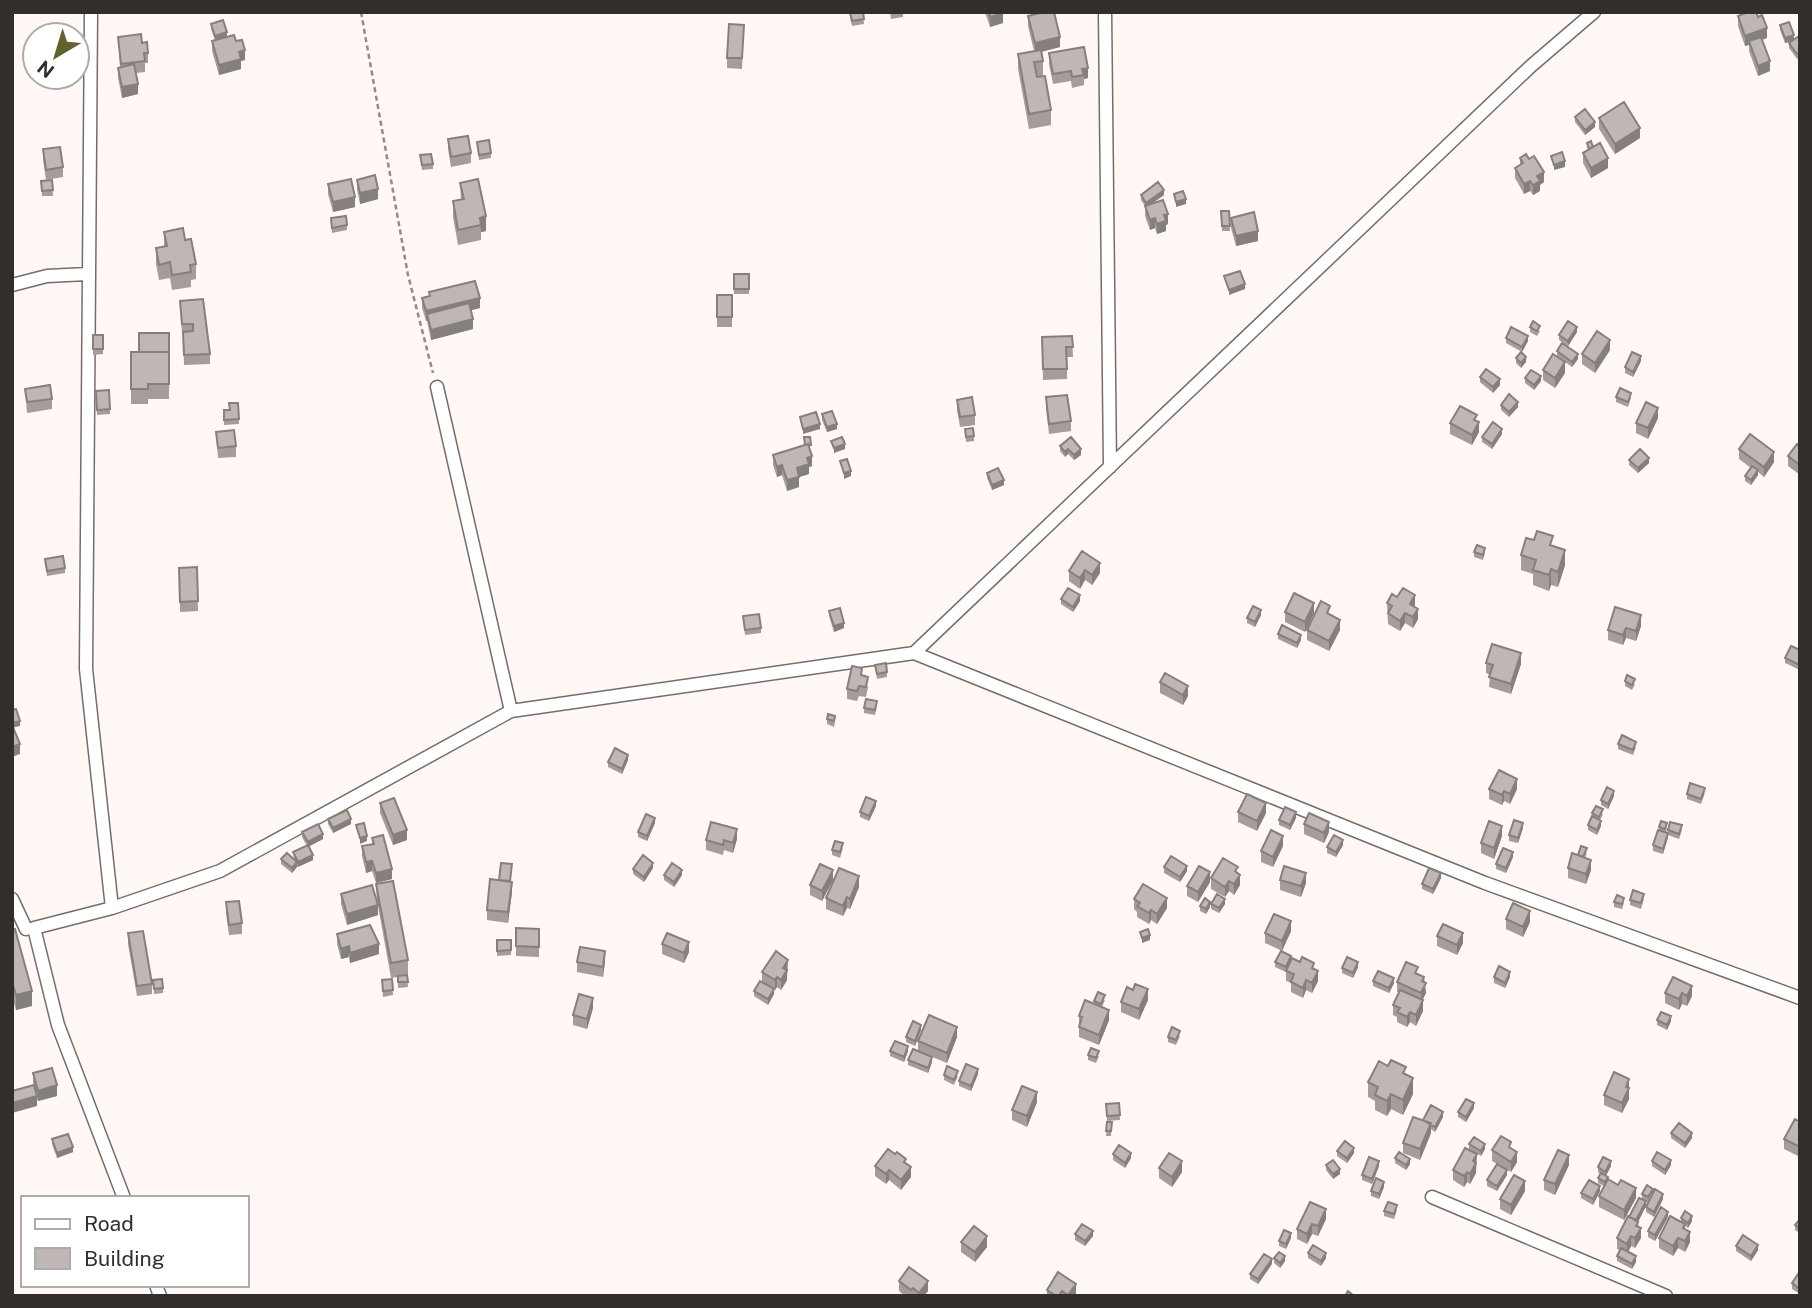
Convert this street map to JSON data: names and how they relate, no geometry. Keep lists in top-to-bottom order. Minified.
{"legend":["Road","Building"],"north":"bottom left"}
